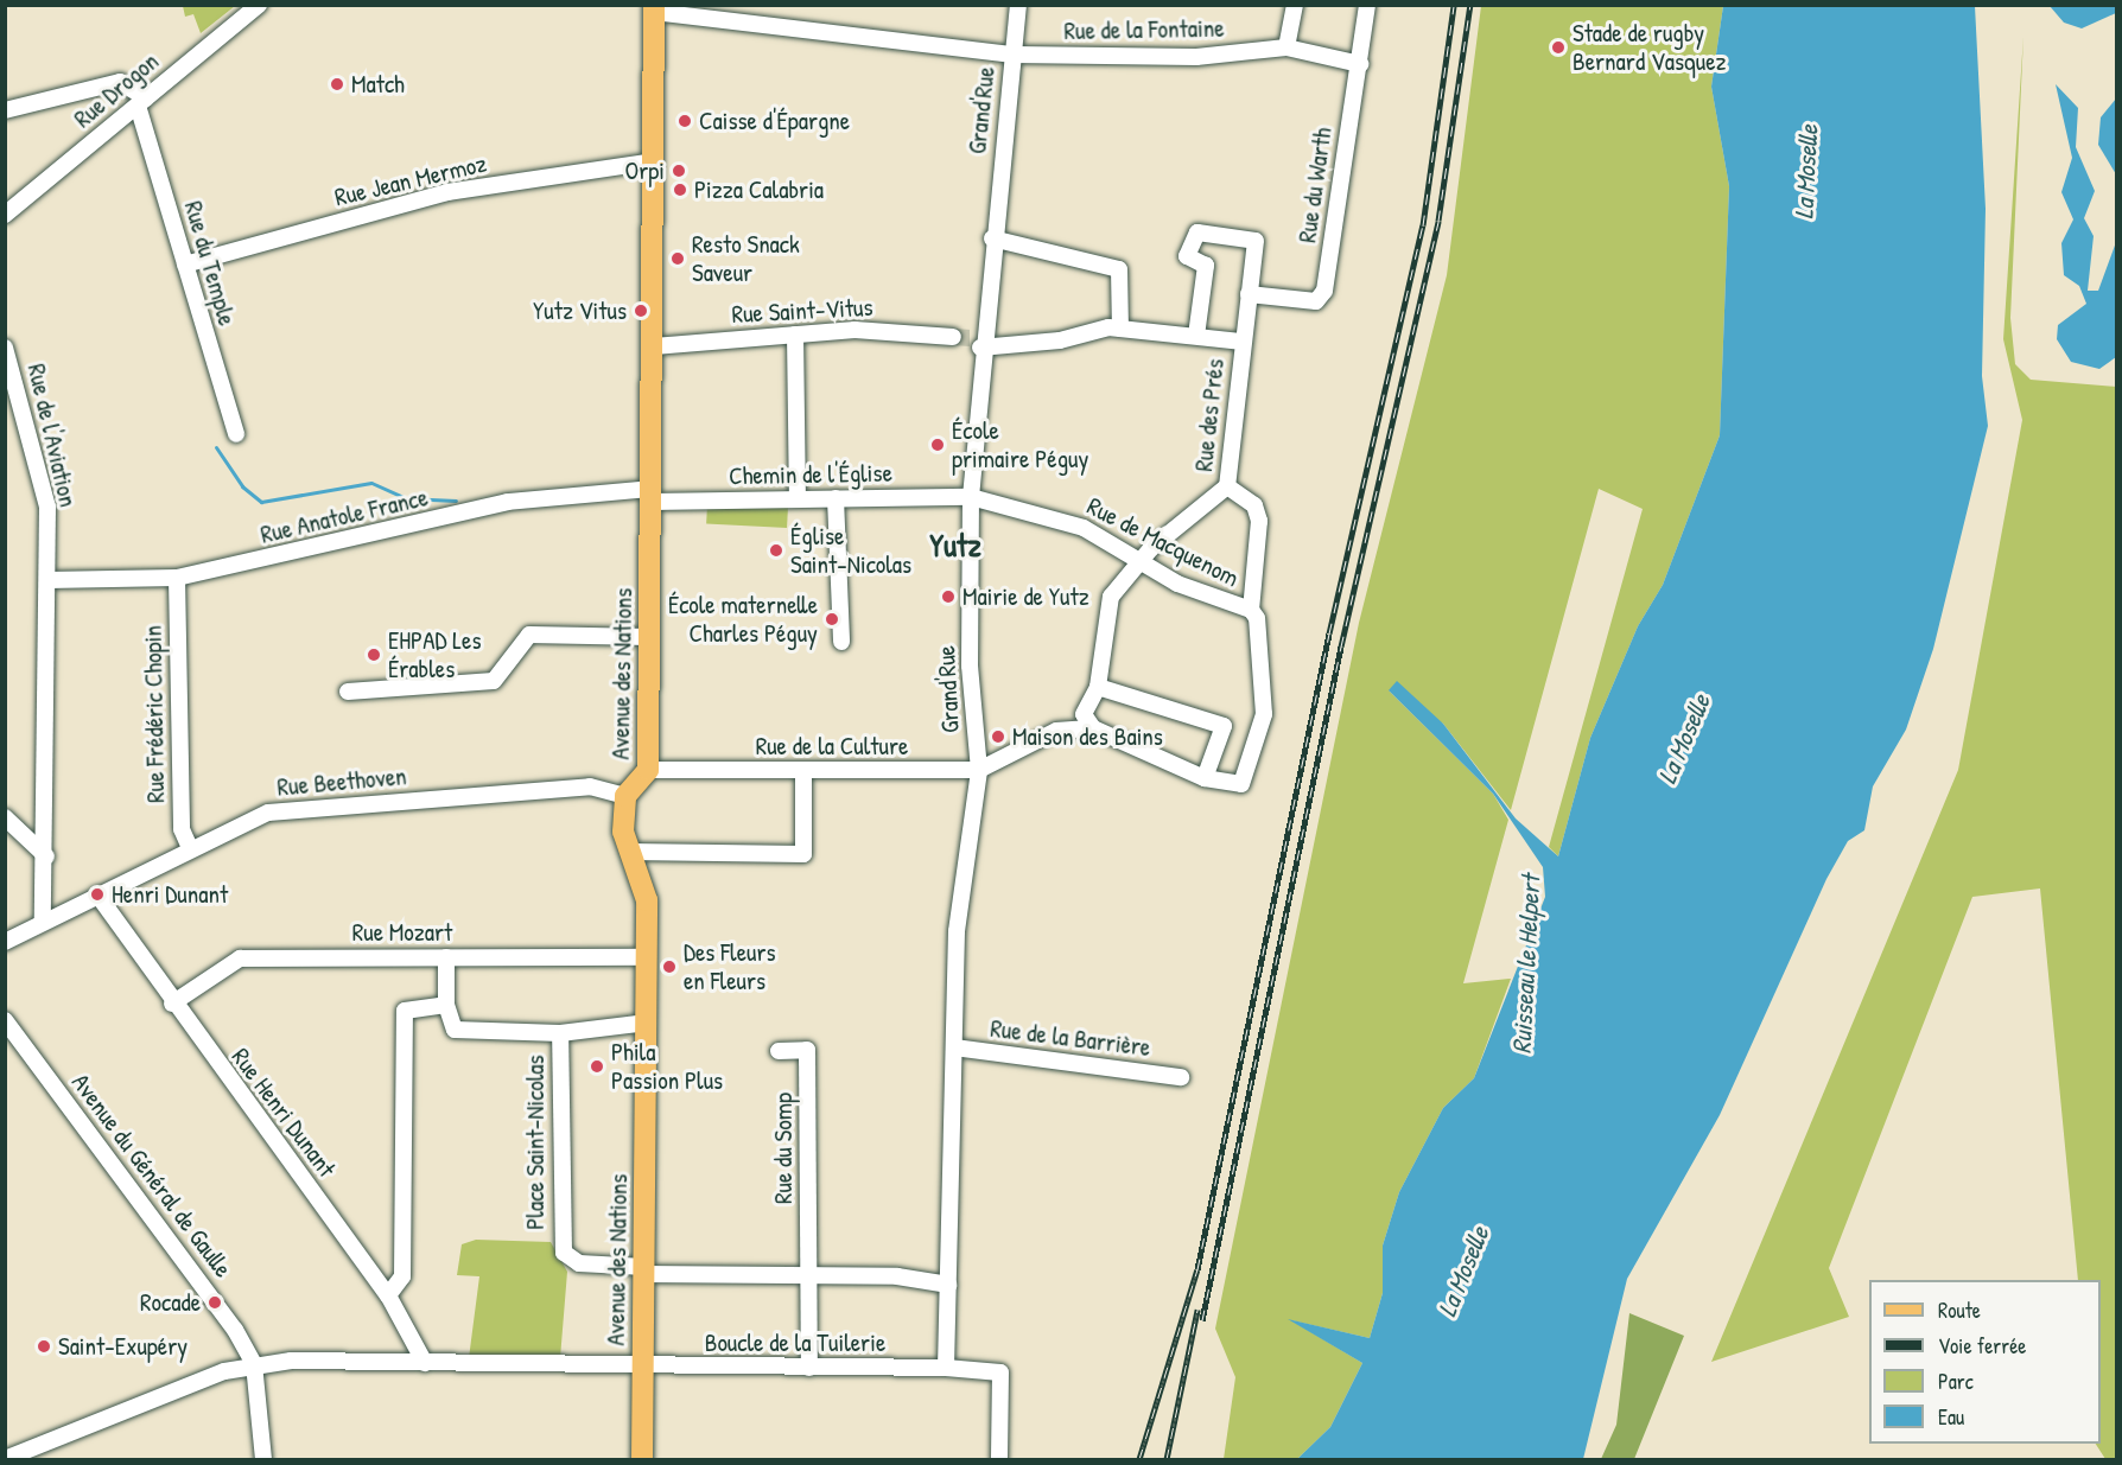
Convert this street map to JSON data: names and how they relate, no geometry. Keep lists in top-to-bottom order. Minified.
{"streets":{"main road":["Avenue des Nations"],"street":["Rue de la Fontaine","Rue Drogon","Grand'Rue","Rue Jean Mermoz","Rue du Warth","Rue du Temple","Rue Saint-Vitus","Rue des Prés","Rue de l'Aviation","Chemin de l'Église","Rue Anatole France","Rue de Macquenom","Rue Frédéric Chopin","Rue de la Culture","Rue Beethoven","Rue Mozart","Rue de la Barrière","Rue Henri Dunant","Place Saint-Nicolas","Rue du Somp","Avenue du Général de Gaulle","Boucle de la Tuilerie"]},"crossings":[["Rue de la Fontaine","Grand'Rue"],["Rue de la Fontaine","Rue du Warth"],["Rue de la Fontaine","Avenue des Nations"],["Rue Drogon","Rue du Temple"],["Grand'Rue","Chemin de l'Église"],["Grand'Rue","Rue de Macquenom"],["Grand'Rue","Rue de la Culture"],["Grand'Rue","Rue de la Barrière"],["Rue Jean Mermoz","Rue du Temple"],["Rue Jean Mermoz","Avenue des Nations"],["Rue du Warth","Rue des Prés"],["Rue Saint-Vitus","Avenue des Nations"],["Rue des Prés","Rue de Macquenom"],["Rue des Prés","Rue de la Culture"],["Rue de l'Aviation","Rue Anatole France"],["Rue de l'Aviation","Rue Beethoven"],["Chemin de l'Église","Rue Anatole France"],["Chemin de l'Église","Rue de Macquenom"],["Chemin de l'Église","Avenue des Nations"],["Rue Anatole France","Avenue des Nations"],["Rue Anatole France","Rue Frédéric Chopin"],["Avenue des Nations","Rue de la Culture"],["Avenue des Nations","Rue Beethoven"],["Avenue des Nations","Rue Mozart"],["Avenue des Nations","Place Saint-Nicolas"],["Avenue des Nations","Boucle de la Tuilerie"],["Rue Frédéric Chopin","Rue Beethoven"],["Rue Beethoven","Rue Henri Dunant"],["Rue Mozart","Rue Henri Dunant"],["Rue du Somp","Boucle de la Tuilerie"]],"districts":["Yutz"],"water":["La Moselle","Ruisseau le Helpert"],"places":["Stade de rugby Bernard Vasquez","Match","Caisse d'Épargne","Orpi","Pizza Calabria","Resto Snack Saveur","Yutz Vitus","École primaire Péguy","Église Saint-Nicolas","Mairie de Yutz","École maternelle Charles Péguy","EHPAD Les Érables","Maison des Bains","Henri Dunant","Des Fleurs en Fleurs","Phila Passion Plus","Rocade","Saint-Exupéry"],"legend":["Route","Voie ferrée","Parc","Eau"]}
